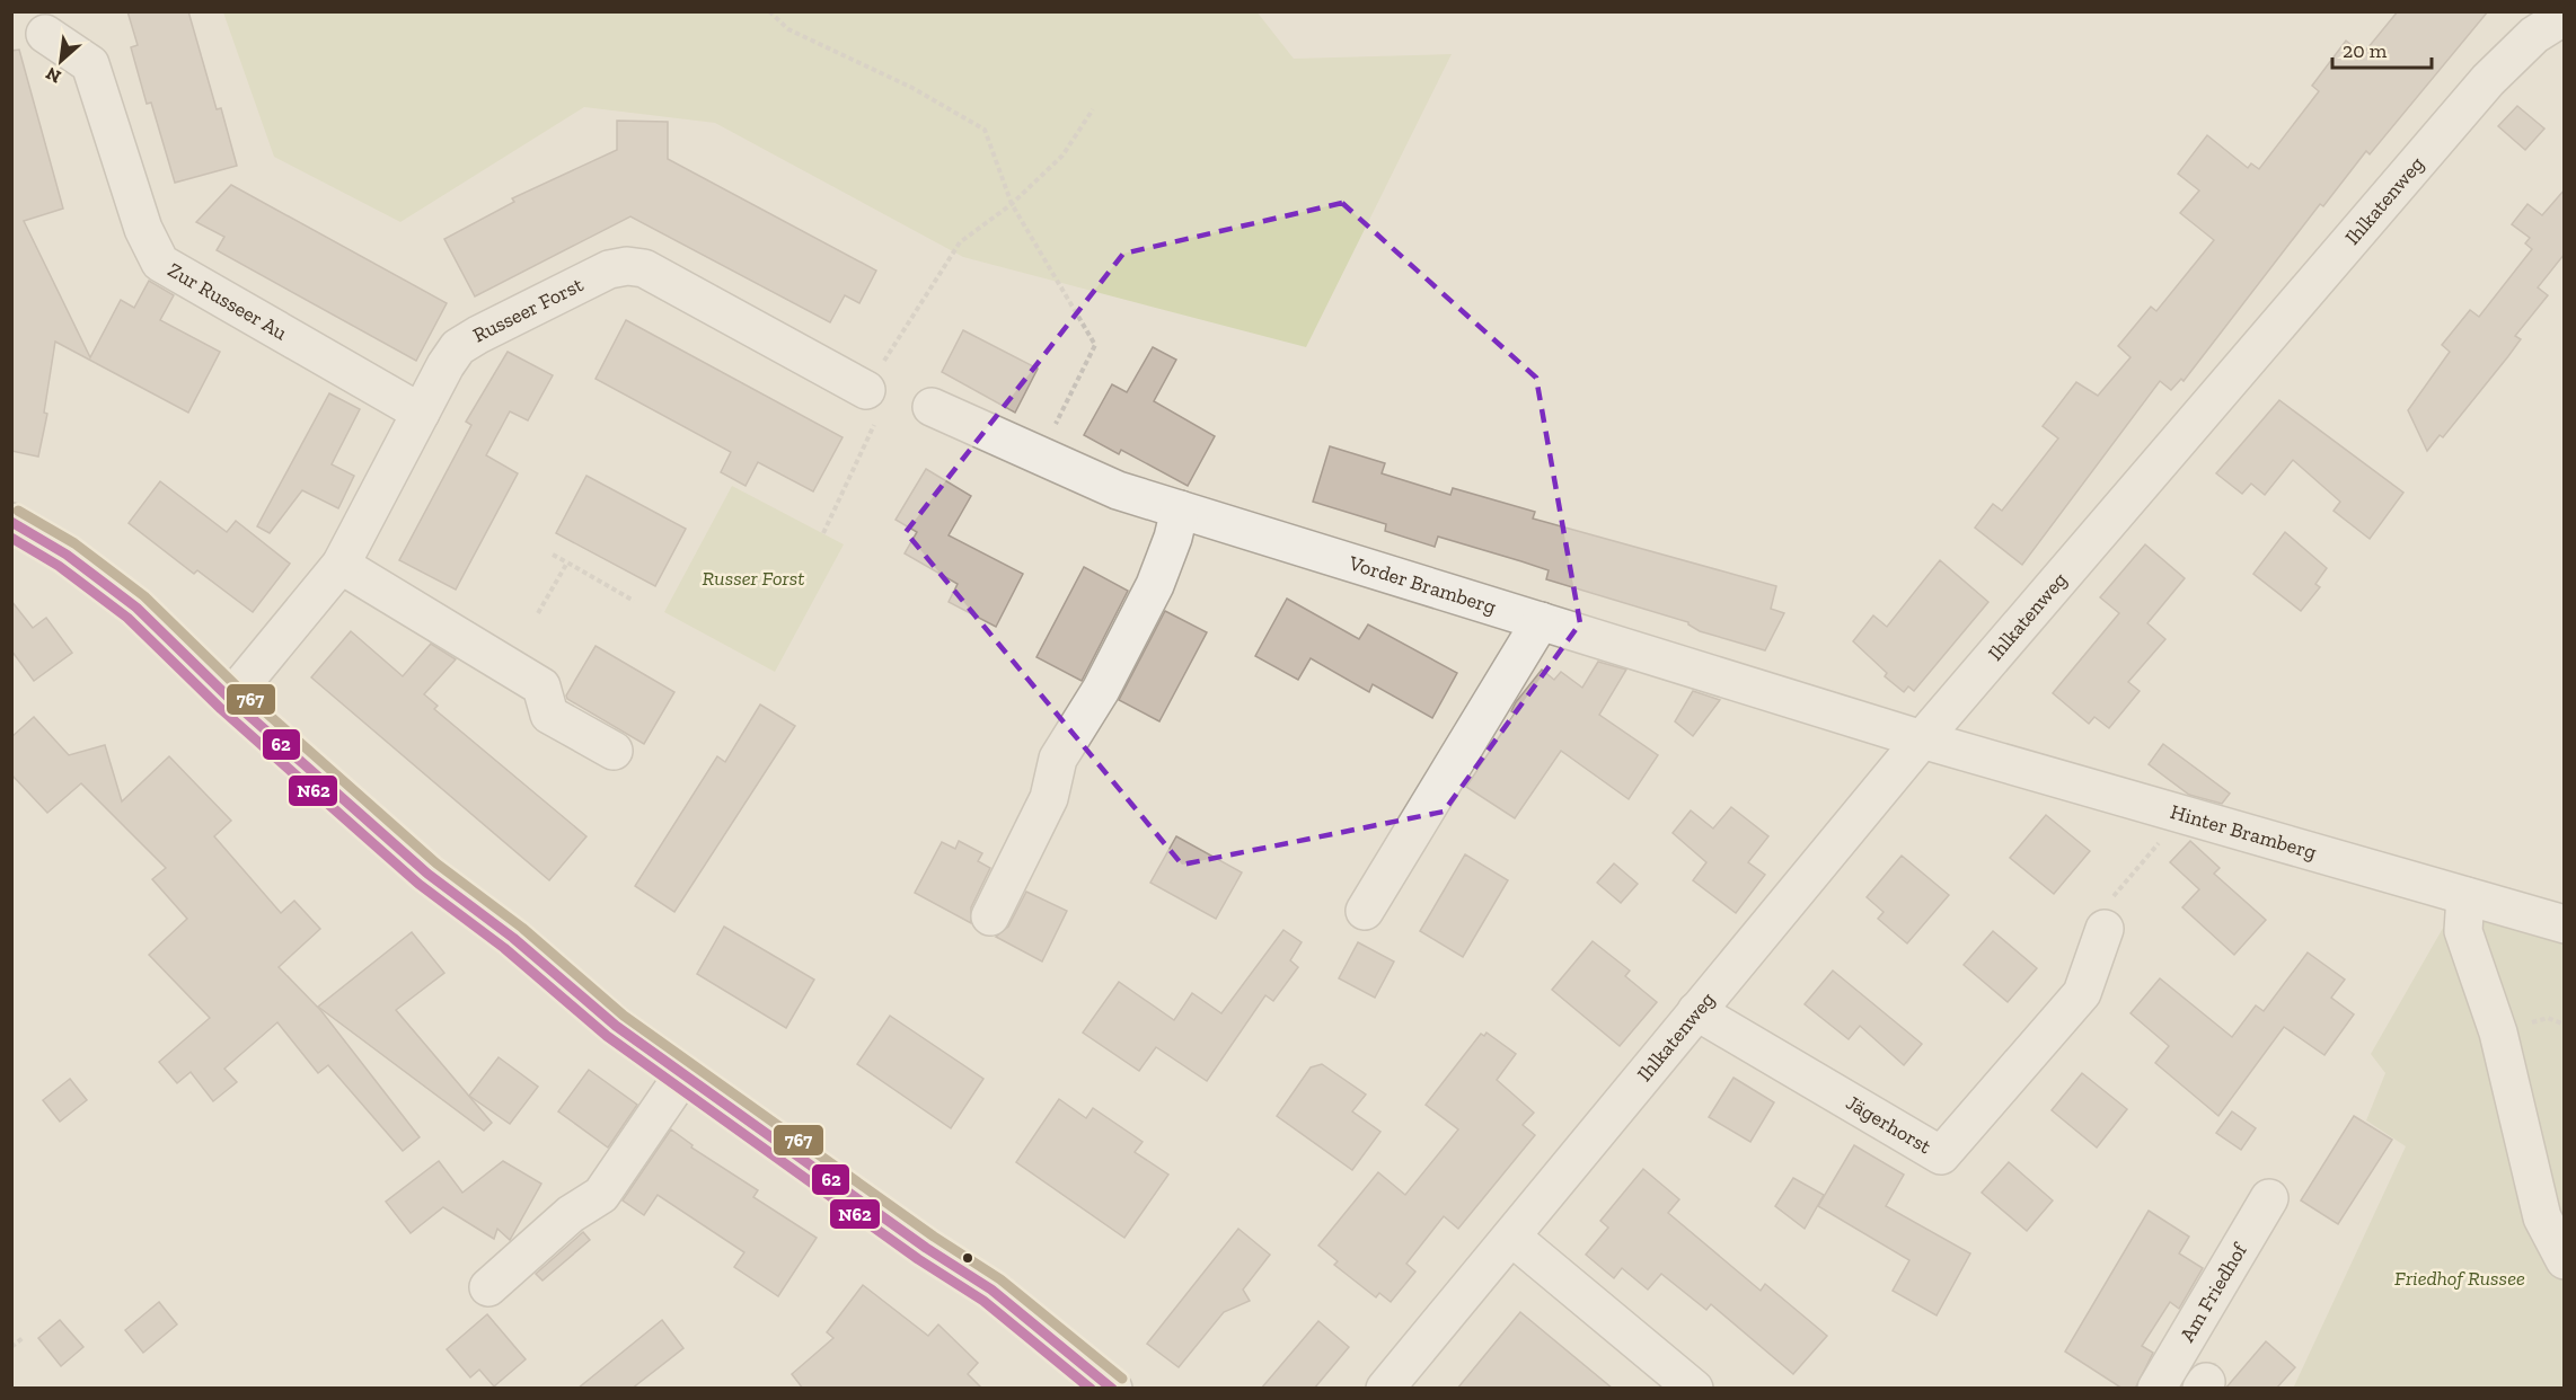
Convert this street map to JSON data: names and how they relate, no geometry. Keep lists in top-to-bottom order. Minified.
{"streets":{"street":["Ihlkatenweg","Zur Russeer Au","Russeer Forst","Vorder Bramberg","Hinter Bramberg","Jägerhorst","Am Friedhof"]},"crossings":[["Ihlkatenweg","Vorder Bramberg"],["Ihlkatenweg","Hinter Bramberg"],["Ihlkatenweg","Jägerhorst"],["Zur Russeer Au","Russeer Forst"],["Vorder Bramberg","Hinter Bramberg"]],"parks":["Russer Forst","Friedhof Russee"],"lines":["transit line 767","transit line 62","transit line N62"],"scale_bar":"20 m","north":"bottom left"}
